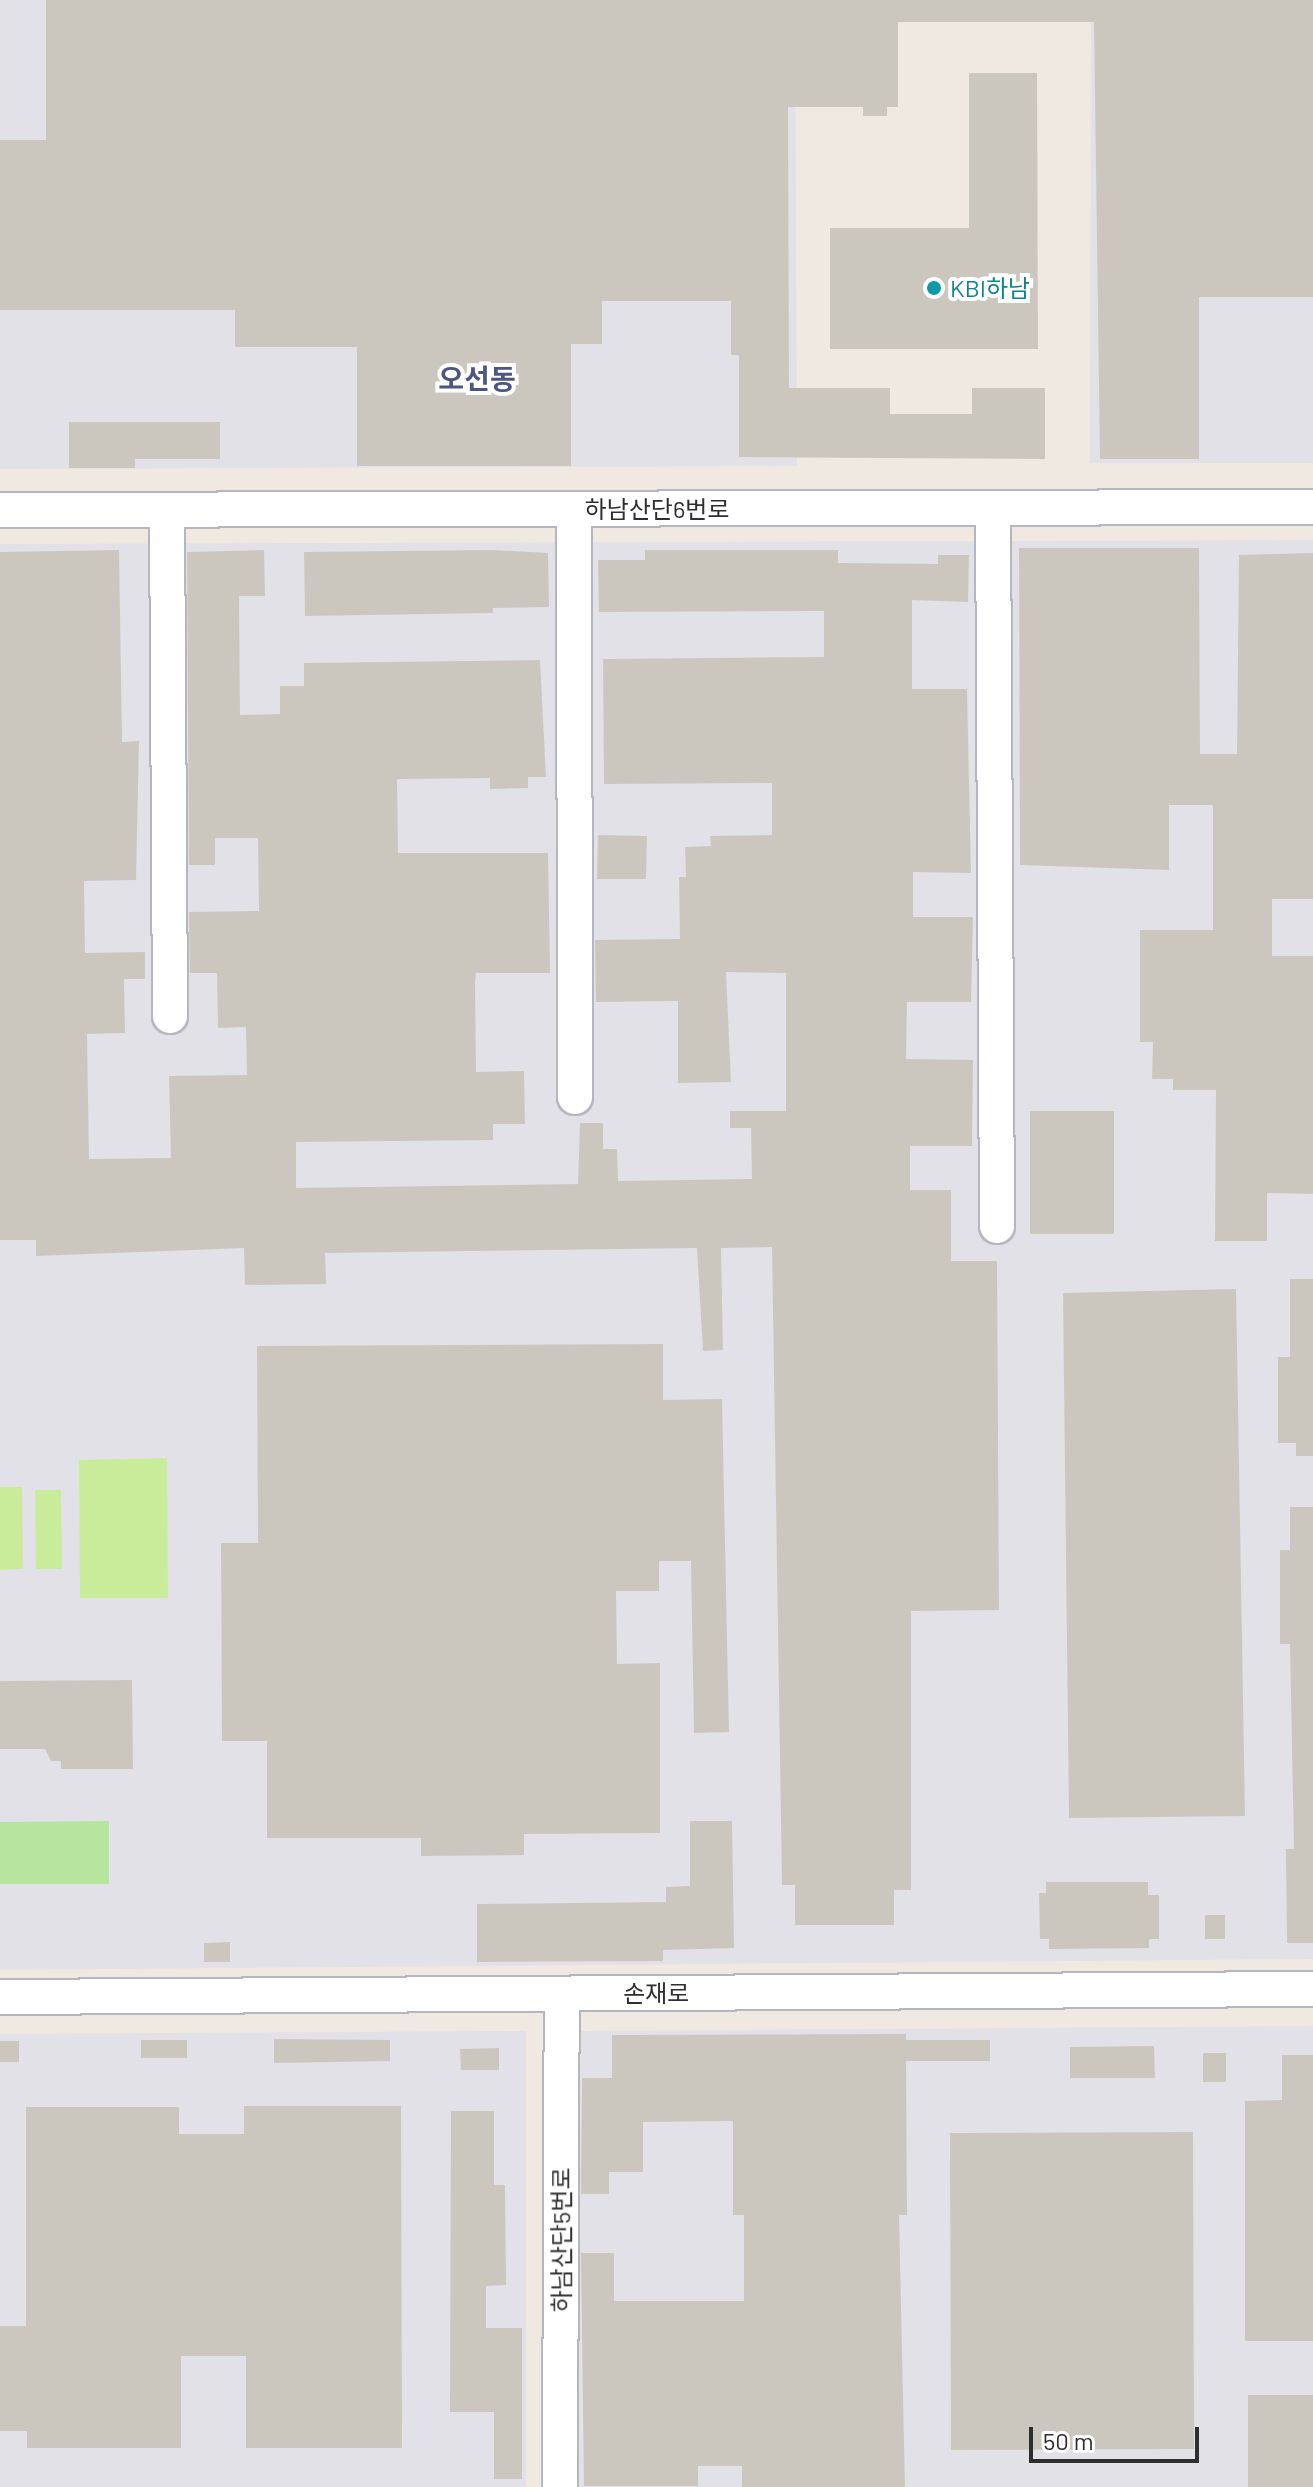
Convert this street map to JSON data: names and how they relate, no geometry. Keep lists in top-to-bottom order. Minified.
{"streets":{"street":["하남산단6번로","손재로","하남산단5번로"]},"crossings":[["손재로","하남산단5번로"]],"districts":["오선동"],"places":["KBI하남"],"scale_bar":"50 m"}
